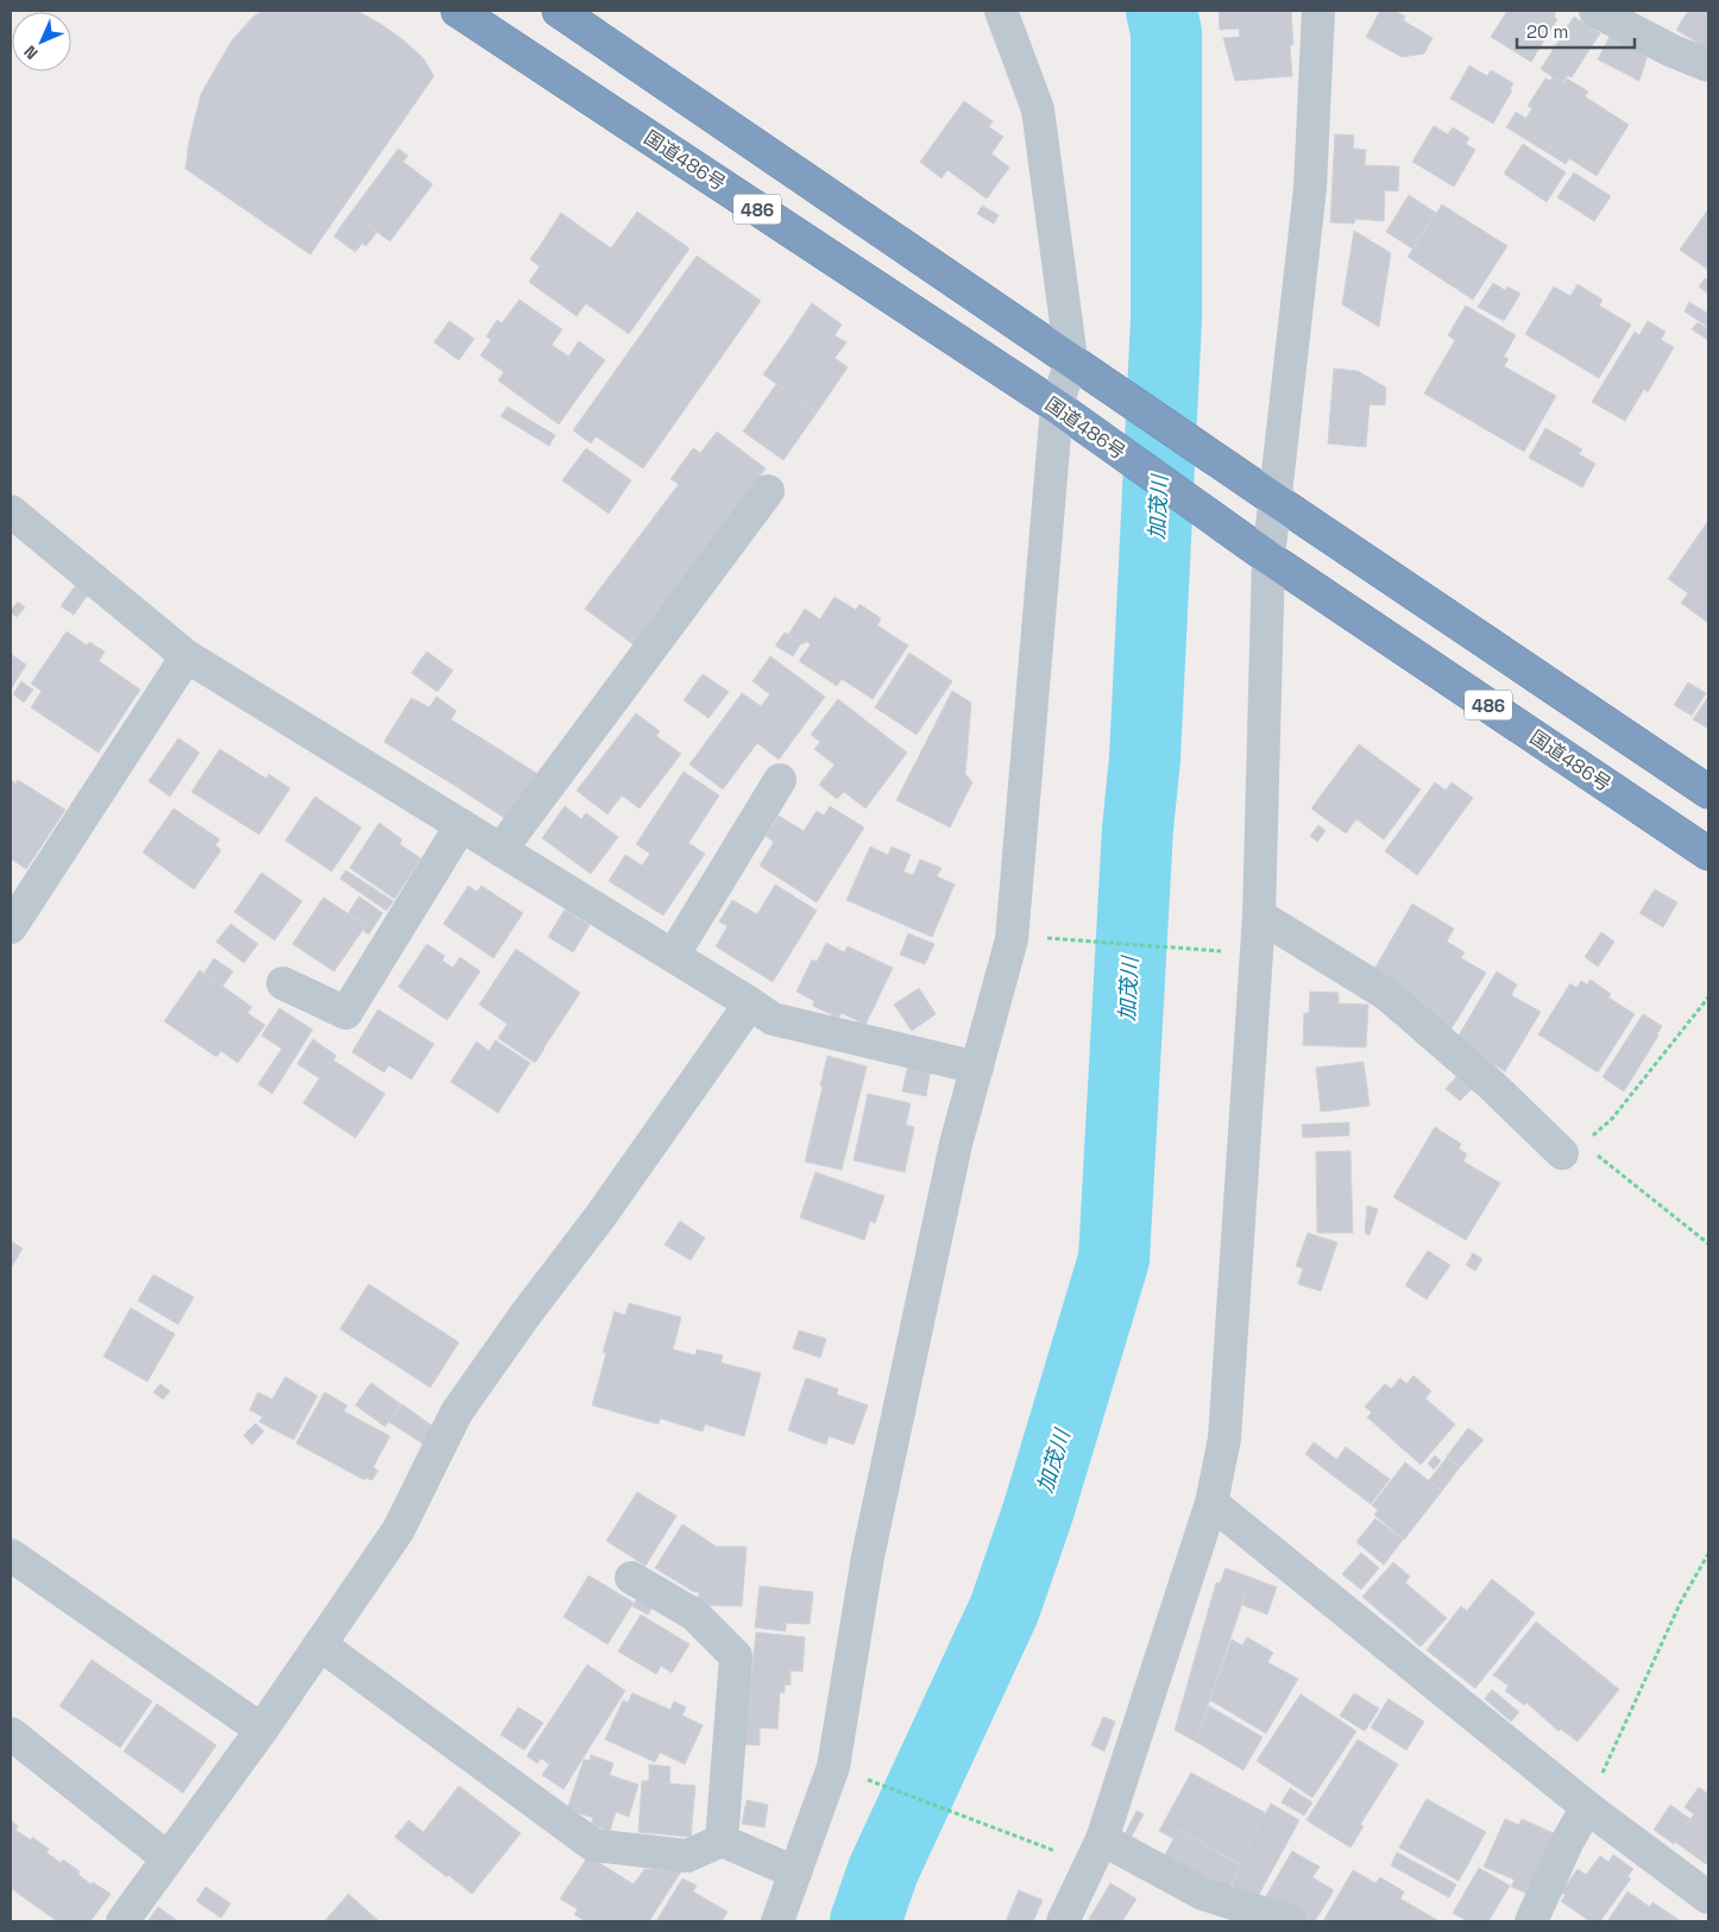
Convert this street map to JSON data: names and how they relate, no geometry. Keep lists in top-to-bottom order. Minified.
{"streets":{"highway":["国道486号","486"]},"water":["加茂川"],"scale_bar":"20 m","north":"bottom left"}
